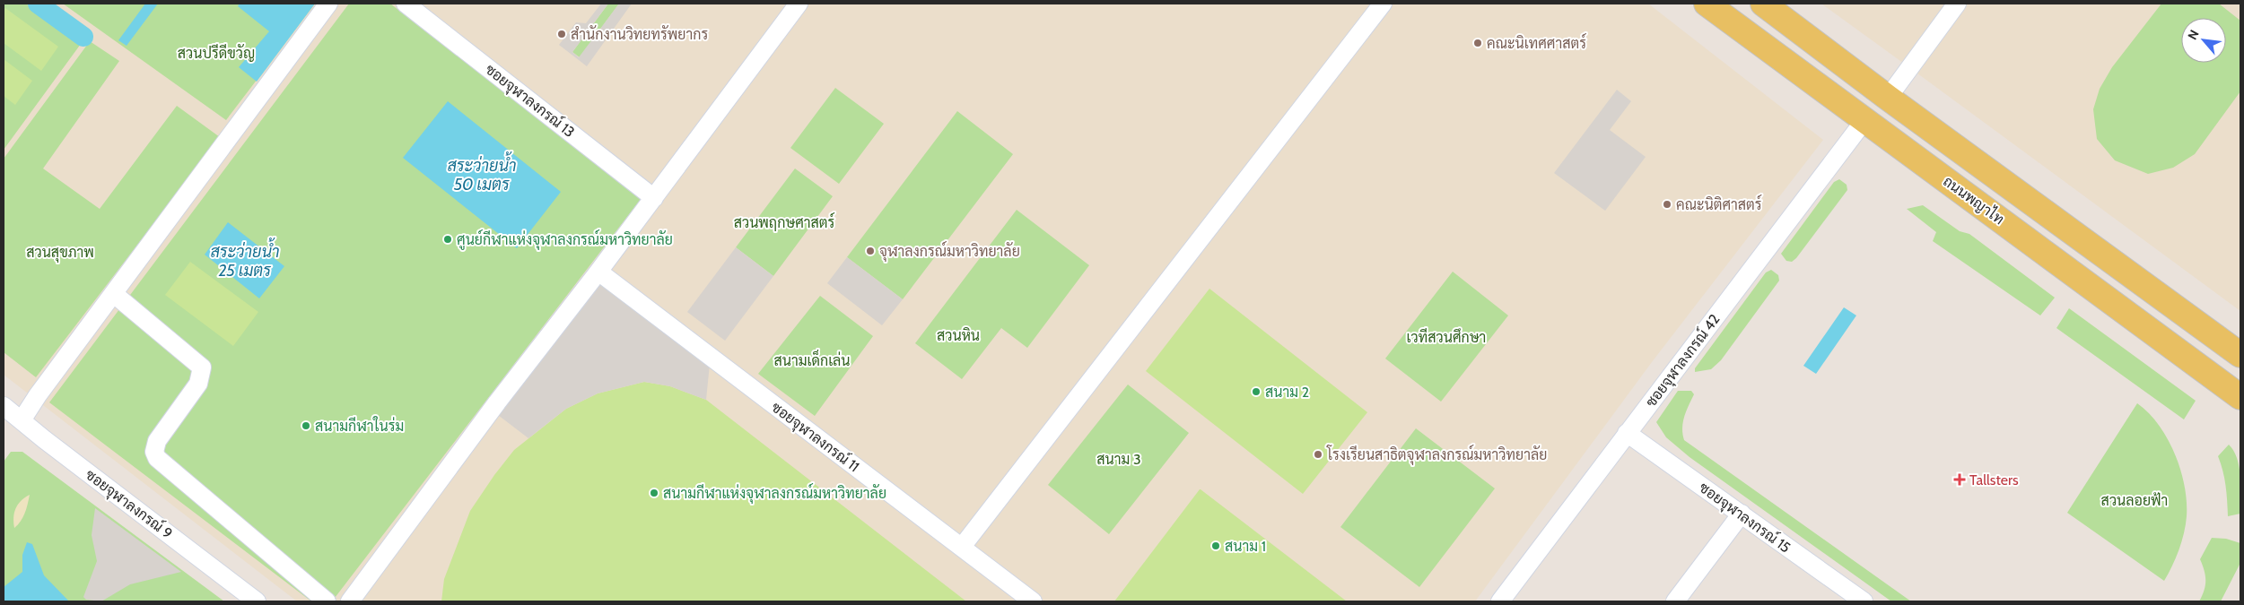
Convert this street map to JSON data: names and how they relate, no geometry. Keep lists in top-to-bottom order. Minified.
{"streets":{"main road":["ถนนพญาไท"],"street":["ซอยจุฬาลงกรณ์ 13","ซอยจุฬาลงกรณ์ 42","ซอยจุฬาลงกรณ์ 11","ซอยจุฬาลงกรณ์ 9","ซอยจุฬาลงกรณ์ 15"]},"crossings":[["ถนนพญาไท","ซอยจุฬาลงกรณ์ 42"],["ซอยจุฬาลงกรณ์ 42","ซอยจุฬาลงกรณ์ 15"]],"water":["สระว่ายน้ำ 50 เมตร","สระว่ายน้ำ 25 เมตร"],"parks":["สวนปรีดีขวัญ","สวนพฤกษศาสตร์","สวนสุขภาพ","สวนหิน","เวทีสวนศึกษา","สนามเด็กเล่น","สนาม 3","สวนลอยฟ้า"],"places":{"other":["สำนักงานวิทยทรัพยากร","คณะนิเทศศาสตร์","คณะนิติศาสตร์","ศูนย์กีฬาแห่งจุฬาลงกรณ์มหาวิทยาลัย","จุฬาลงกรณ์มหาวิทยาลัย","สนาม 2","สนามกีฬาในร่ม","โรงเรียนสาธิตจุฬาลงกรณ์มหาวิทยาลัย","สนามกีฬาแห่งจุฬาลงกรณ์มหาวิทยาลัย","สนาม 1"],"health":["Tallsters"]},"north":"top left"}
